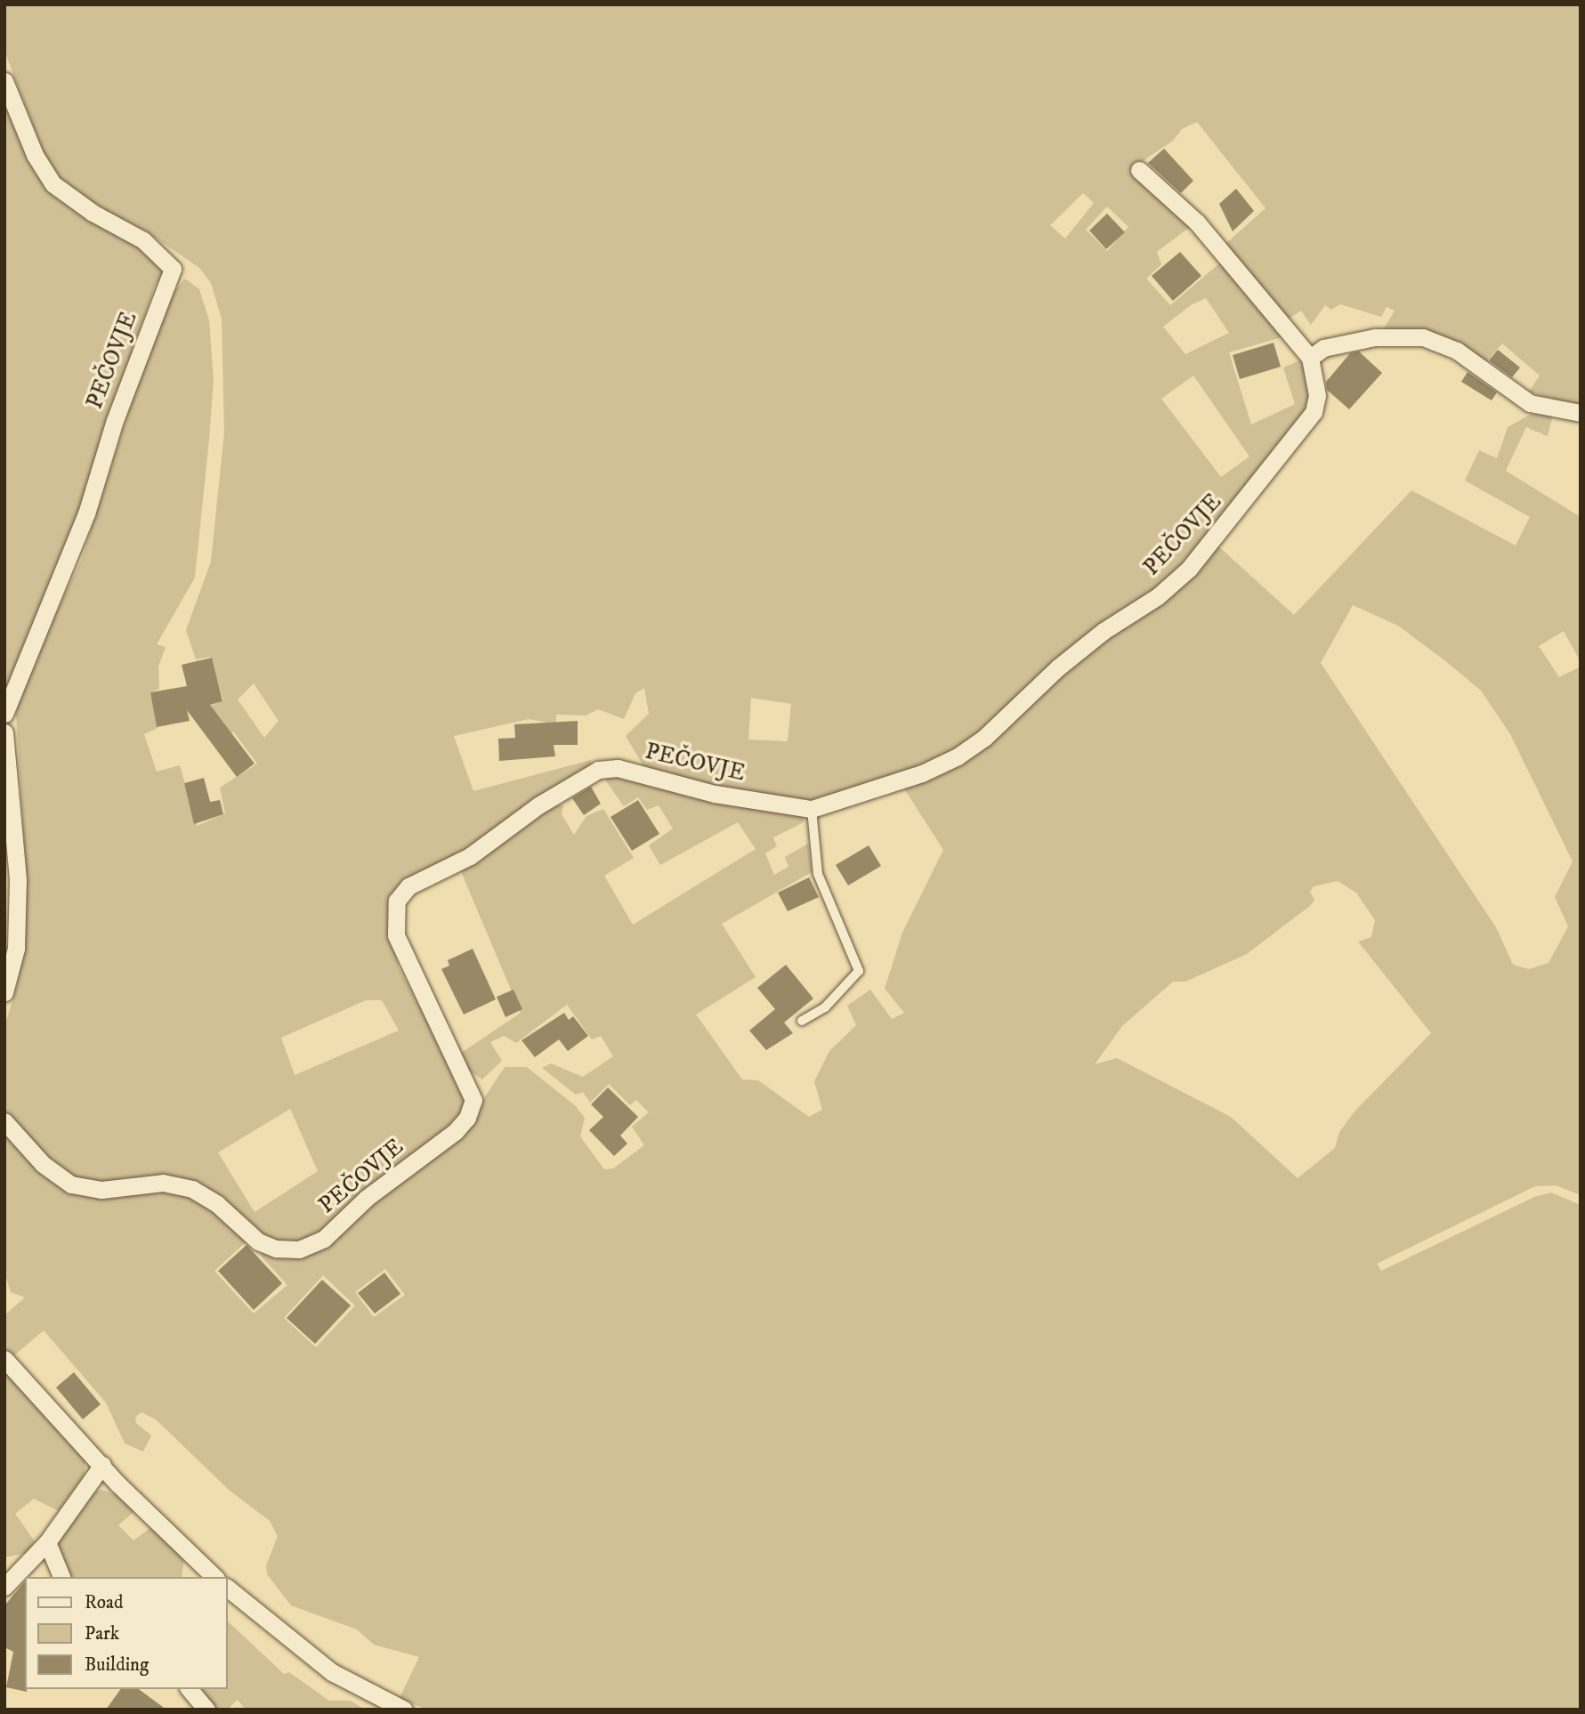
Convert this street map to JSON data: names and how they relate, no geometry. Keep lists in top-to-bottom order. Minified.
{"streets":{"street":["PEČOVJE"]},"legend":["Road","Park","Building"]}
